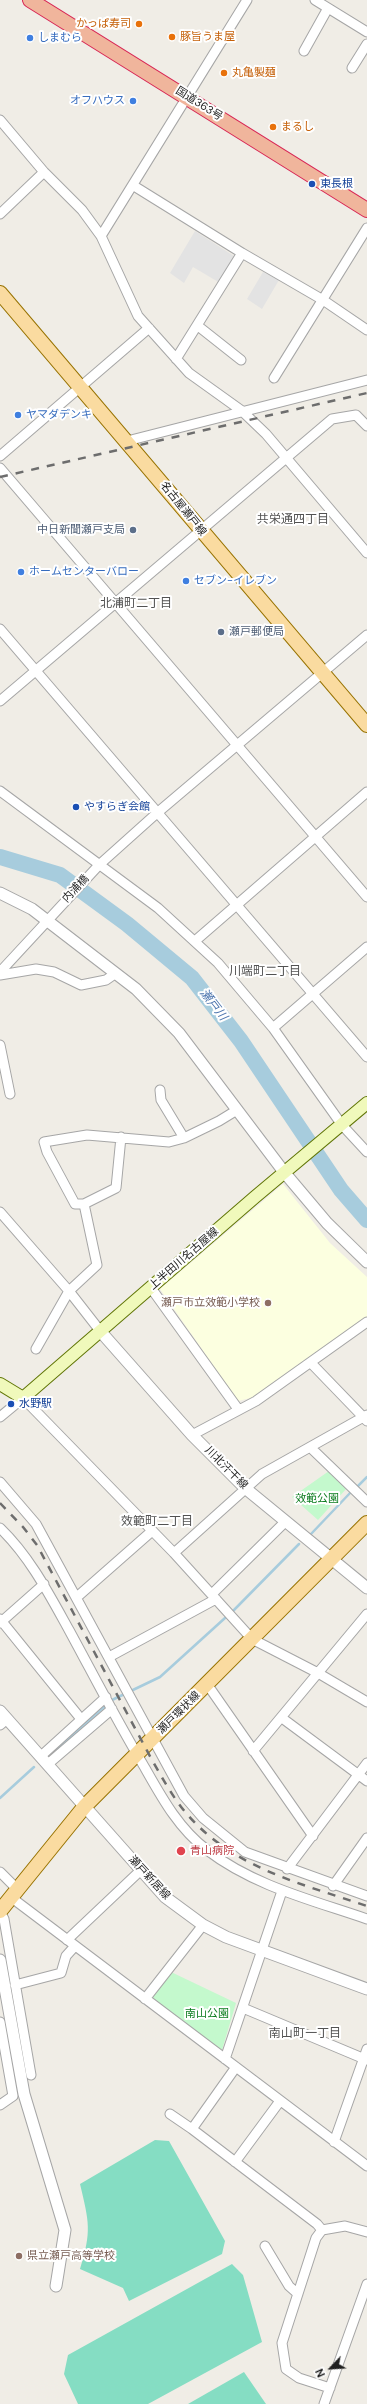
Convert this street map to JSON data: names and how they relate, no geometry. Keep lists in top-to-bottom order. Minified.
{"streets":{"highway":["国道363号"],"main road":["名古屋瀬戸線","上半田川名古屋線","瀬戸環状線"],"street":["内浦橋","川北汗干線","瀬戸新居線"]},"crossings":[["名古屋瀬戸線","内浦橋"],["上半田川名古屋線","川北汗干線"],["川北汗干線","瀬戸環状線"],["瀬戸環状線","瀬戸新居線"]],"districts":["共栄通四丁目","北浦町二丁目","川端町二丁目","效範町二丁目","南山町一丁目"],"water":["瀬戸川"],"parks":["效範公園","南山公園"],"places":["かっぱ寿司","豚旨うま屋","しまむら","丸亀製麺","オフハウス","まるし","東長根","ヤマダデンキ","中日新聞瀬戸支局","ホームセンターバロー","セブン-イレブン","瀬戸郵便局","やすらぎ会館","瀬戸市立效範小学校","水野駅","青山病院","県立瀬戸高等学校"],"north":"bottom left"}
